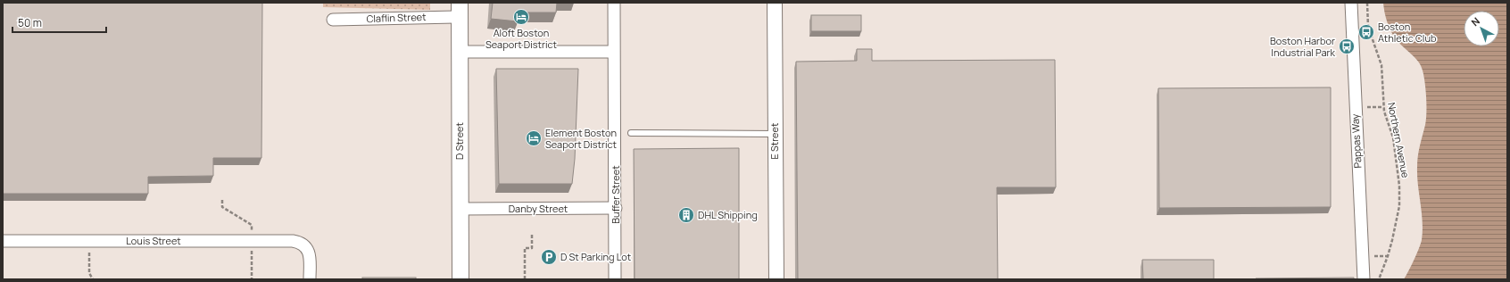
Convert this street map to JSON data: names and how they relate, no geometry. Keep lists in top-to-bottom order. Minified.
{"streets":{"main road":["D Street"],"street":["Claflin Street","E Street","Pappas Way","Buffer Street","Danby Street","Louis Street"],"path":["Northern Avenue"]},"crossings":[["Claflin Street","D Street"],["D Street","Danby Street"],["Buffer Street","Danby Street"]],"places":{"hotel":["Aloft Boston Seaport District","Element Boston Seaport District"],"bus stop":["Boston Athletic Club","Boston Harbor Industrial Park"],"building":["DHL Shipping"],"parking":["D St Parking Lot"]},"scale_bar":"50 m","north":"top left"}
